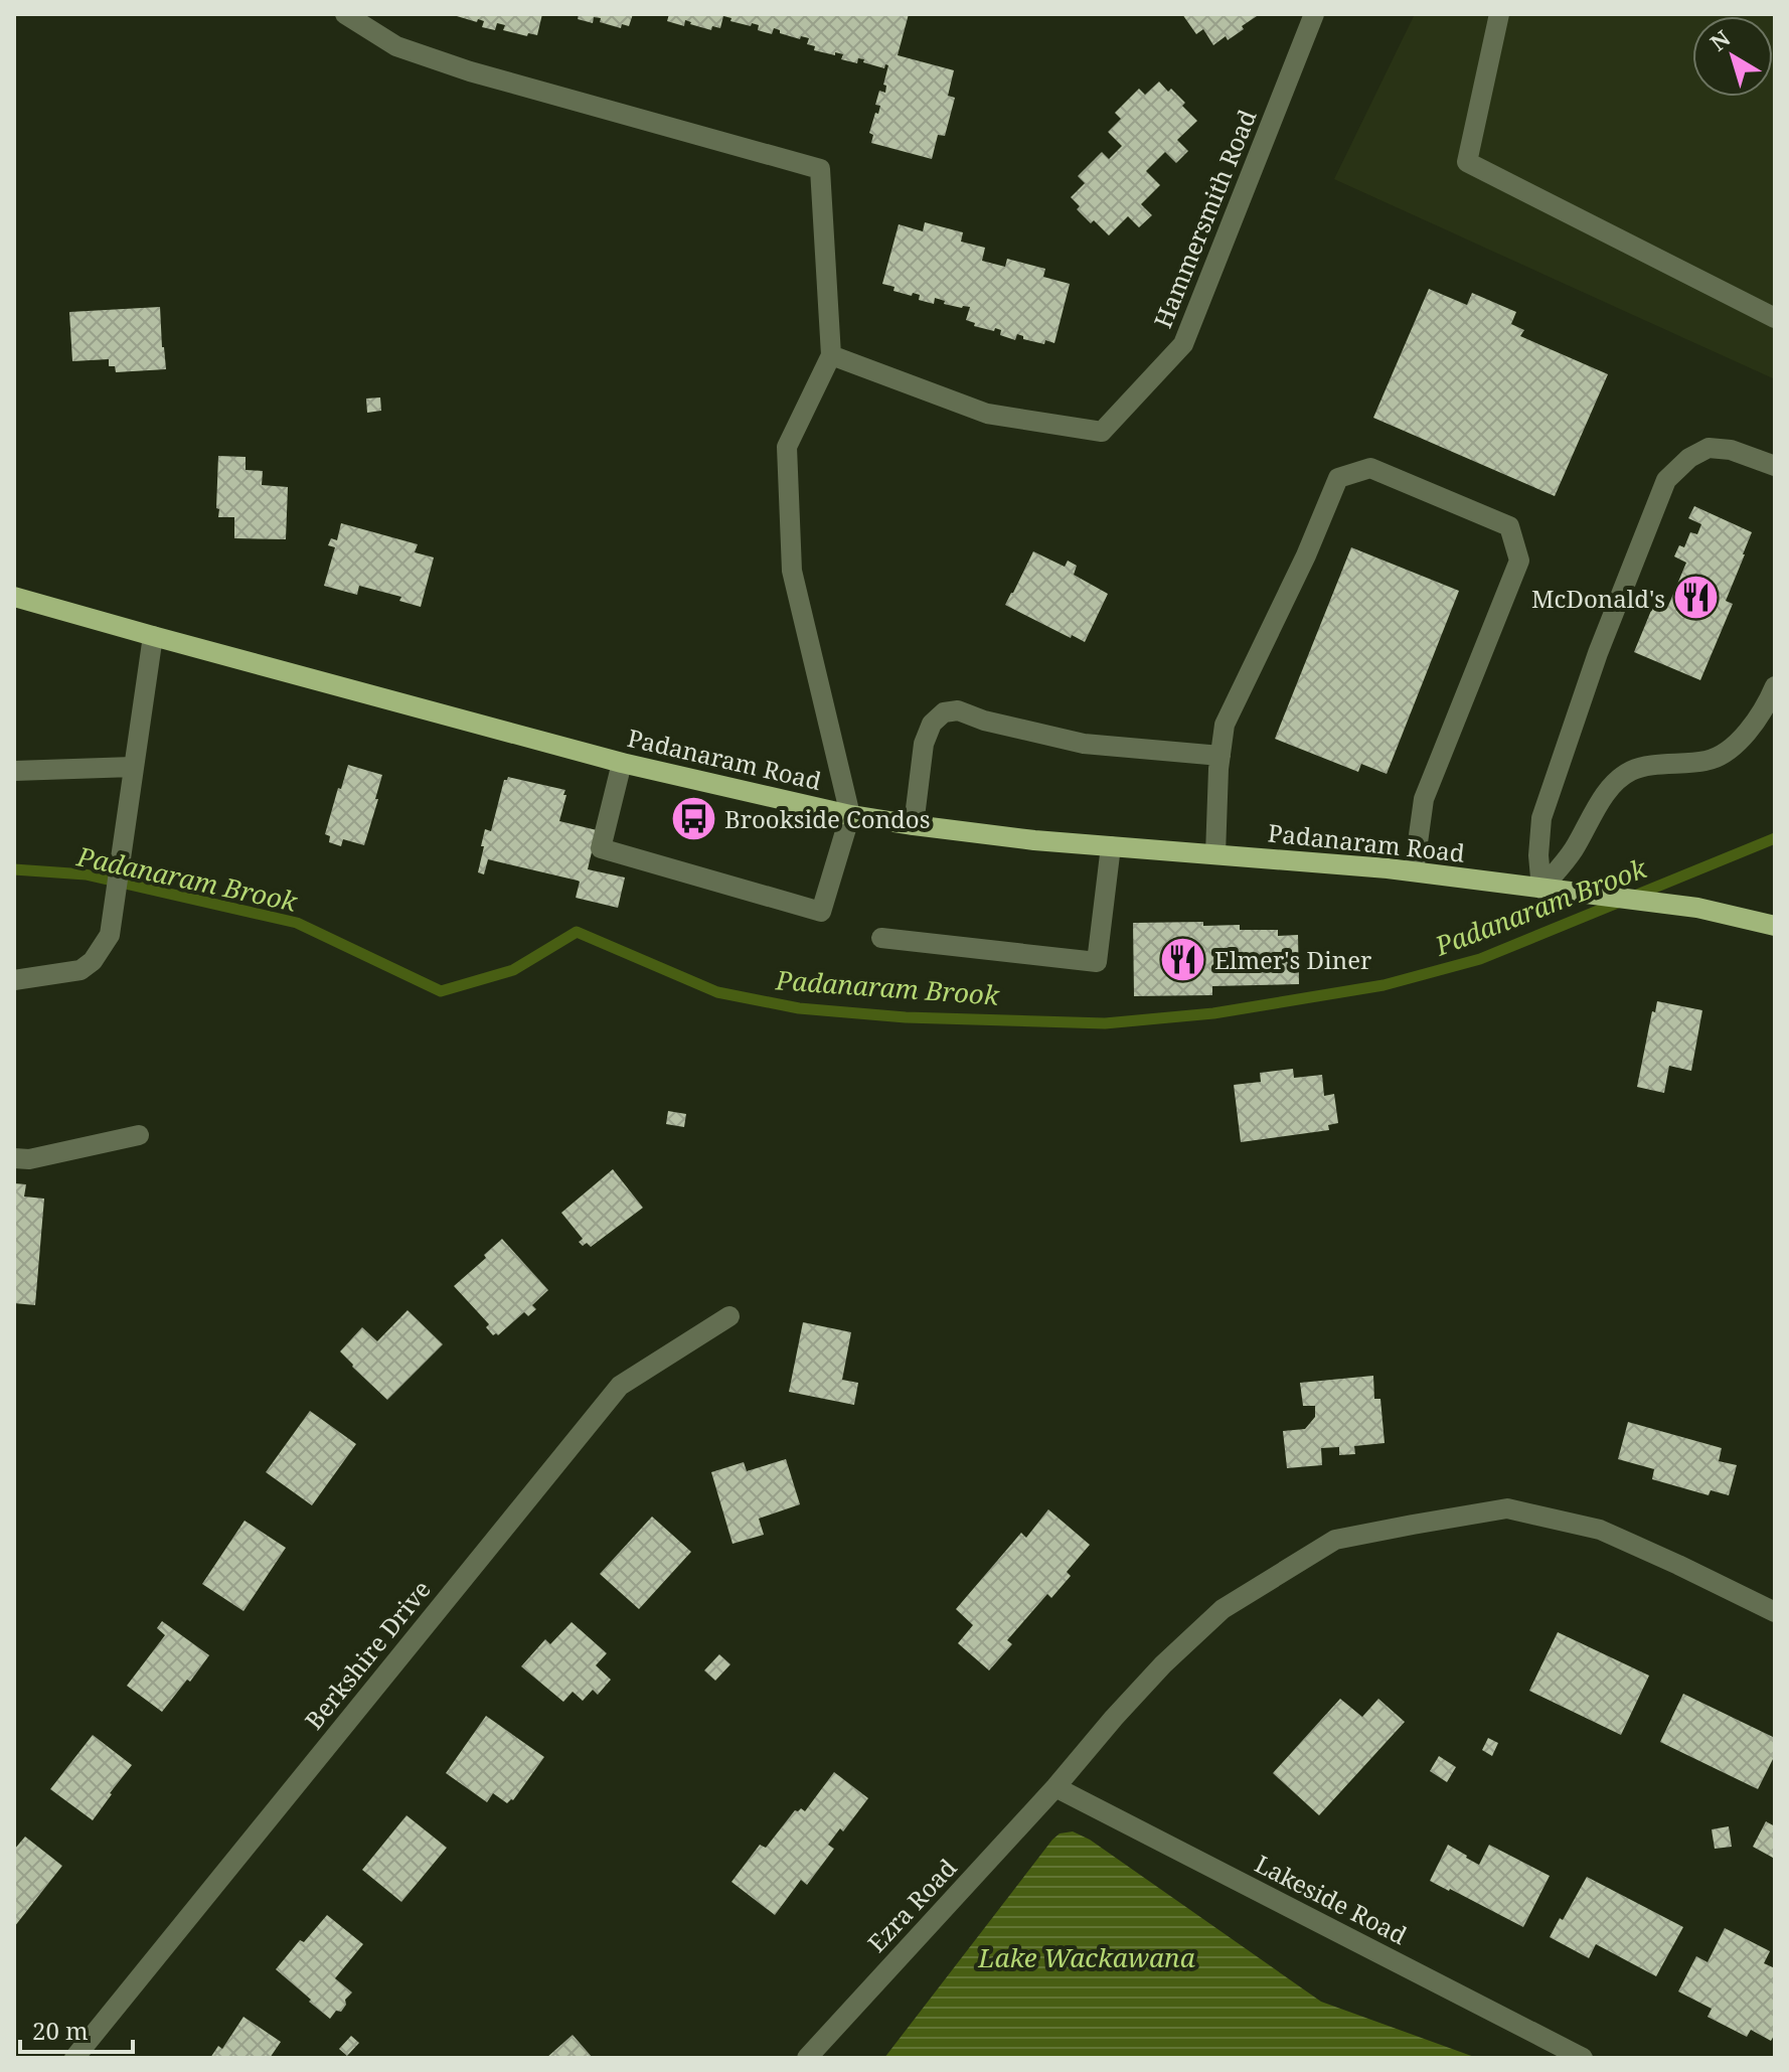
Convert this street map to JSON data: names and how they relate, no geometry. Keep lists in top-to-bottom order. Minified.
{"streets":{"main road":["Padanaram Road"],"street":["Hammersmith Road","Berkshire Drive","Lakeside Road","Ezra Road"]},"crossings":[["Lakeside Road","Ezra Road"]],"water":["Padanaram Brook","Lake Wackawana"],"places":{"restaurant":["McDonald's","Elmer's Diner"],"bus stop":["Brookside Condos"]},"scale_bar":"20 m","north":"top left"}
